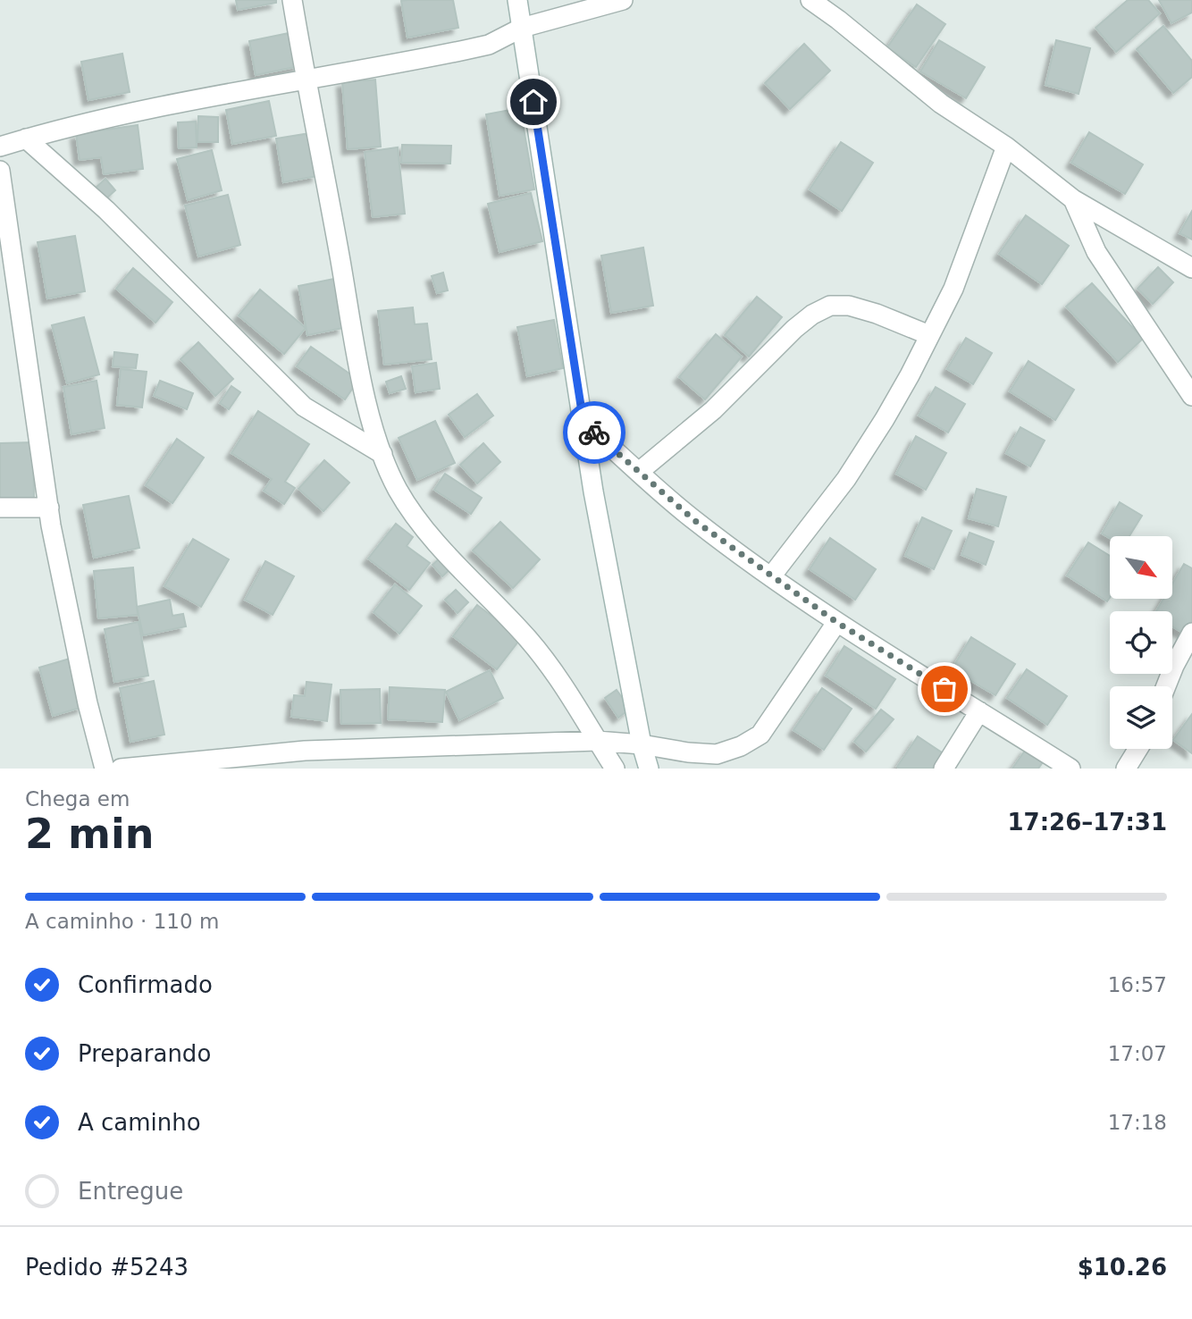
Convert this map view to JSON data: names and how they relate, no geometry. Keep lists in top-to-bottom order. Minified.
{"north":"bottom right","page":{"heading":["2 min","Chega em","17:26–17:31"],"panel":["Pedido #5243","$10.26"],"bar":"A caminho · 110 m","list":[["Confirmado","16:57"],["Preparando","17:07"],["A caminho","17:18"],"Entregue"]}}
